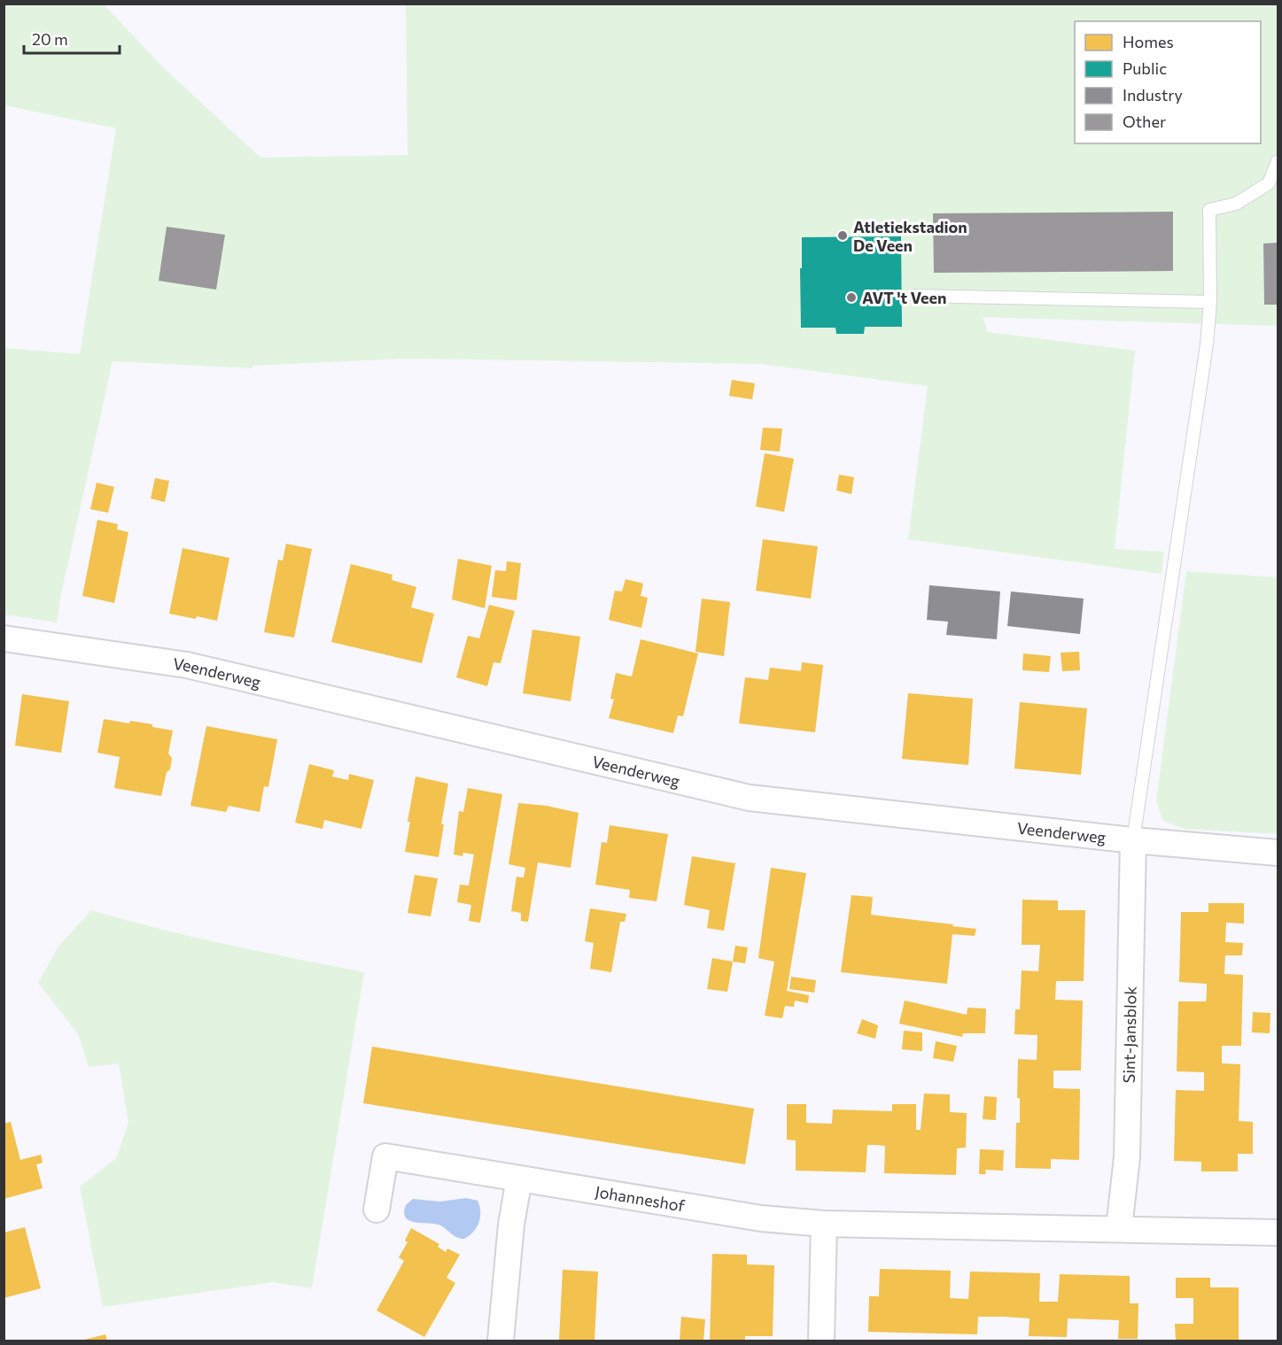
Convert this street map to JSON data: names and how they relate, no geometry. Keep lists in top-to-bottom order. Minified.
{"streets":{"street":["Veenderweg","Sint-Jansblok","Johanneshof"]},"crossings":[["Veenderweg","Sint-Jansblok"]],"places":["Atletiekstadion De Veen","AVT 't Veen"],"legend":["Homes","Public","Industry","Other"],"scale_bar":"20 m"}
